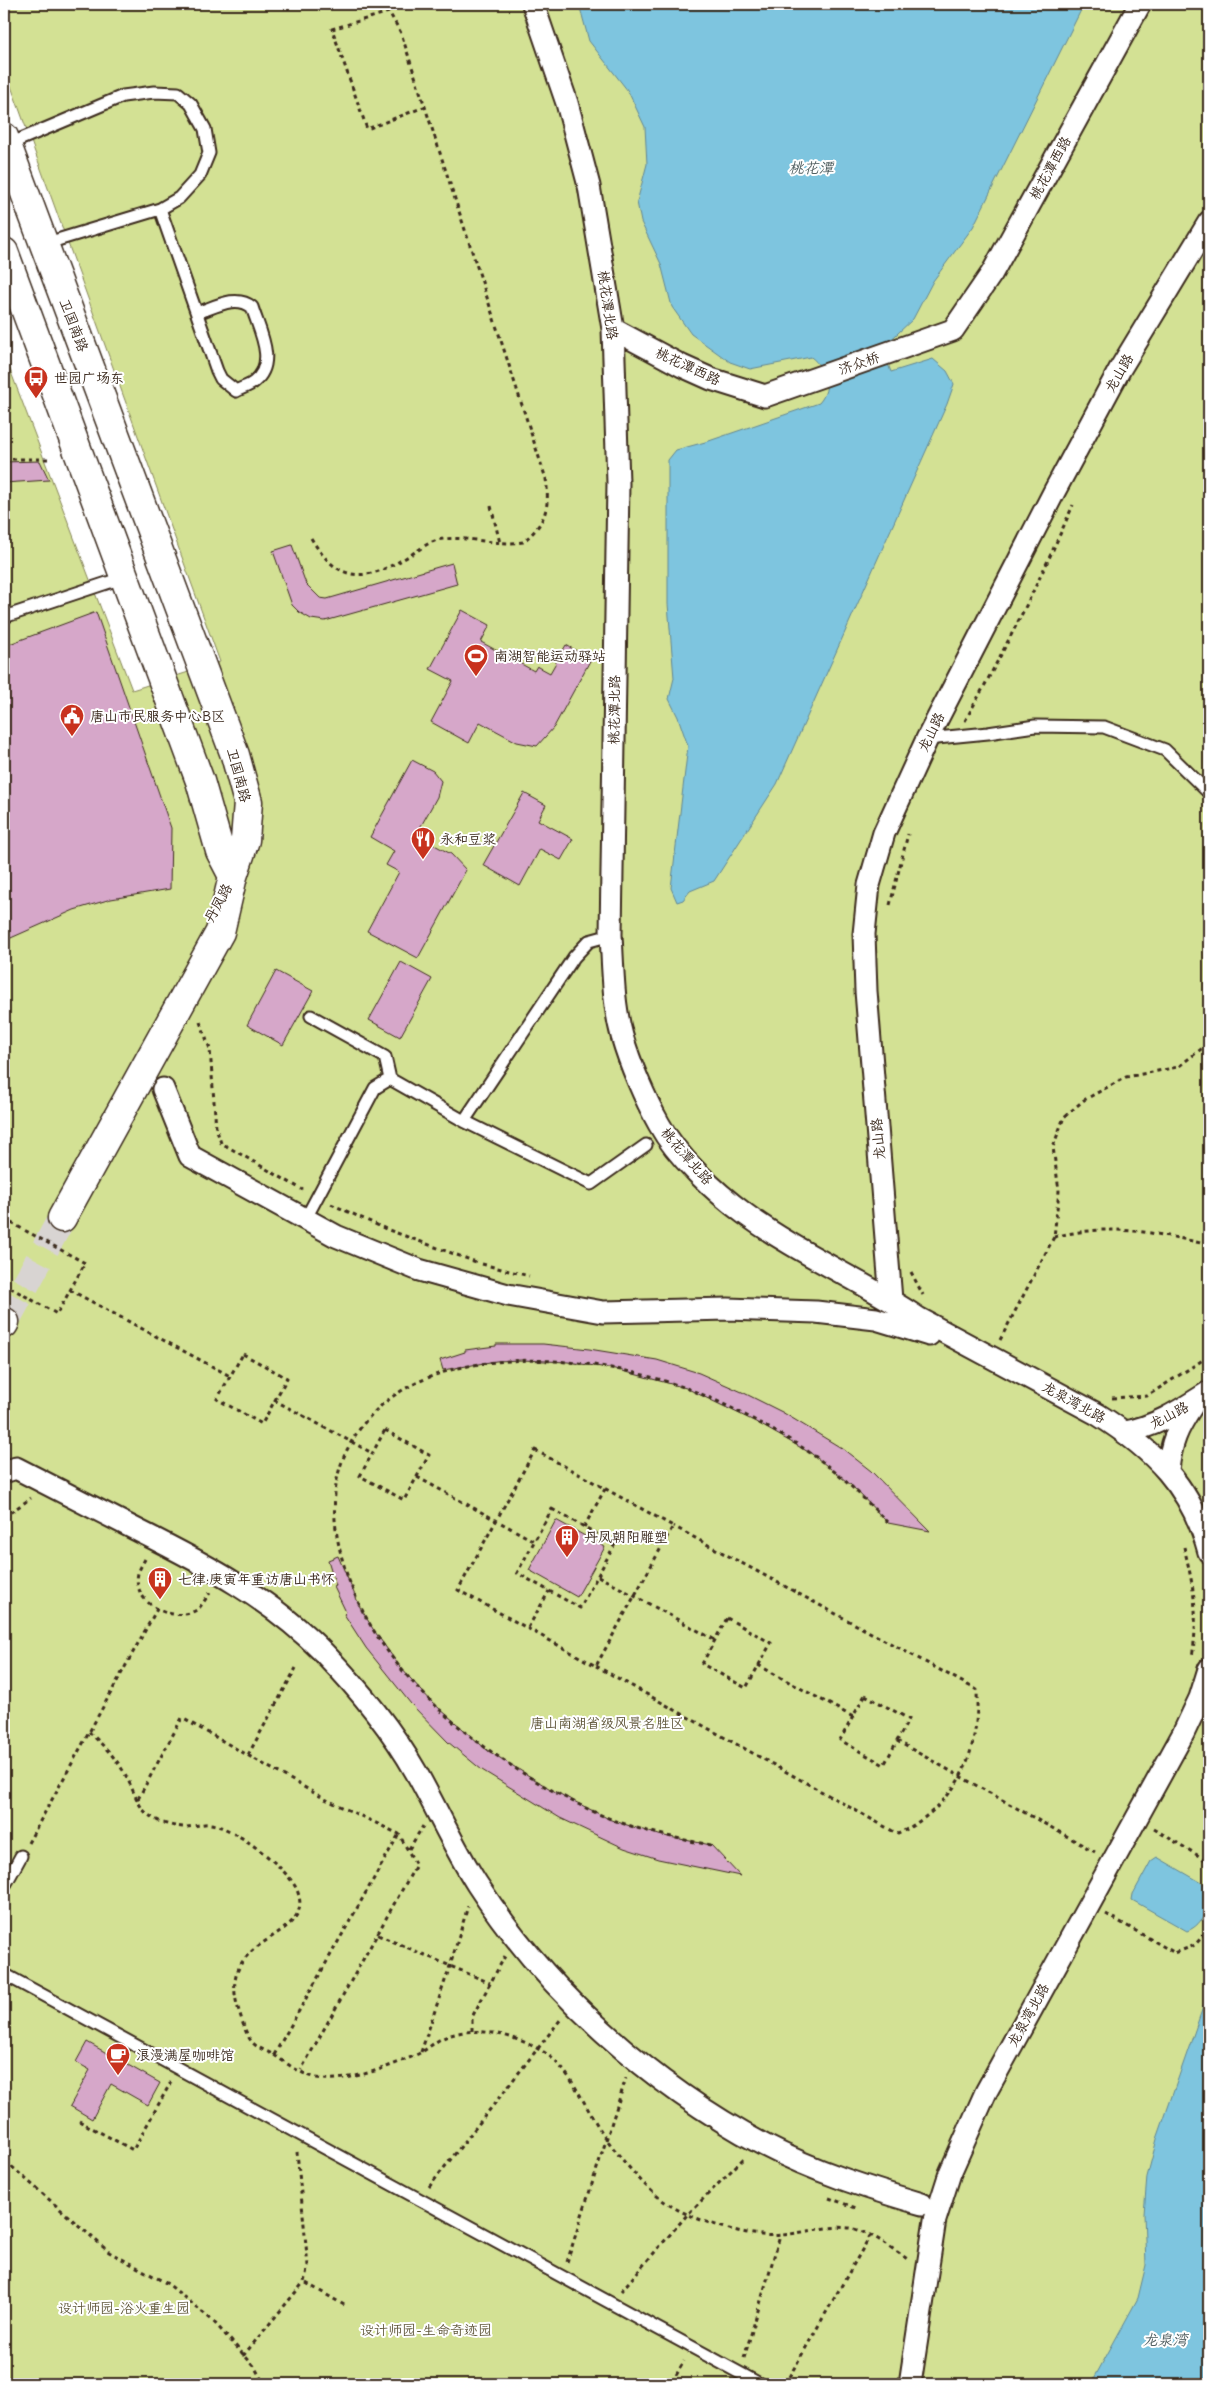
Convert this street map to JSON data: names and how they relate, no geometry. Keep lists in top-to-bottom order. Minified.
{"streets":{"main road":["卫国南路","丹凤路"],"street":["桃花潭西路","桃花潭北路","济众桥","龙山路","龙泉湾北路"]},"crossings":[["桃花潭西路","桃花潭北路"],["桃花潭西路","济众桥"],["桃花潭北路","龙山路"],["桃花潭北路","龙泉湾北路"],["卫国南路","丹凤路"],["龙山路","龙泉湾北路"]],"water":["桃花潭","龙泉湾"],"parks":["唐山南湖省级风景名胜区","设计师园-浴火重生园","设计师园-生命奇迹园"],"places":{"bus stop":["世园广场东"],"sports":["南湖智能运动驿站"],"public building":["唐山市民服务中心B区"],"restaurant":["永和豆浆"],"building":["丹凤朝阳雕塑","七律·庚寅年重访唐山书怀"],"cafe":["浪漫满屋咖啡馆"]}}
